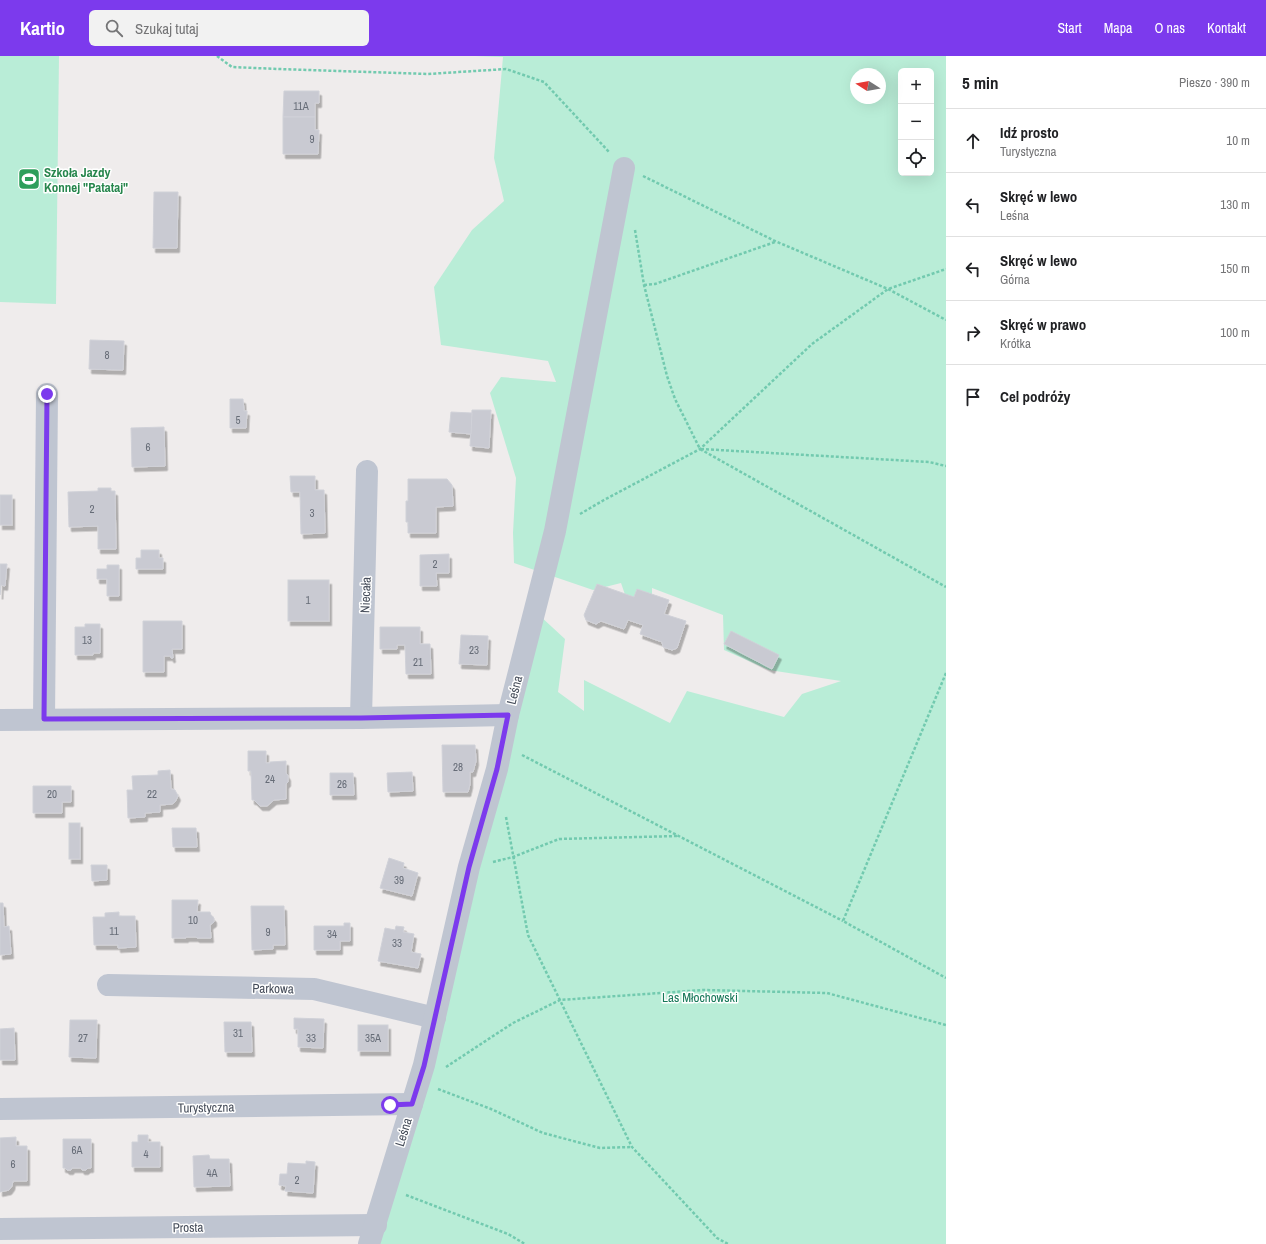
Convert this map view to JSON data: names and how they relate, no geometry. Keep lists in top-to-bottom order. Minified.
{"streets":{"street":["Niecała","Leśna","Parkowa","Turystyczna","Prosta"]},"crossings":[["Leśna","Parkowa"],["Leśna","Turystyczna"],["Leśna","Prosta"]],"parks":["Las Młochowski"],"places":{"sports":["Szkoła Jazdy Konnej \"Patataj\""]},"house_numbers":["11A","9","8","5","6","2","3","2","1","13","23","21","28","24","26","20","22","39","10","11","9","34","33","31","27","33","35A","6A","4","6","4A","2"],"north":"left","page":{"header":"Kartio","search":"Szukaj tutaj","nav":["Start","Mapa","O nas","Kontakt"],"heading":["5 min","Pieszo · 390 m"],"map_buttons":["+","−"],"list":[["Idź prosto","Turystyczna","10 m"],["Skręć w lewo","Leśna","130 m"],["Skręć w lewo","Górna","150 m"],["Skręć w prawo","Krótka","100 m"],"Cel podróży"]}}
